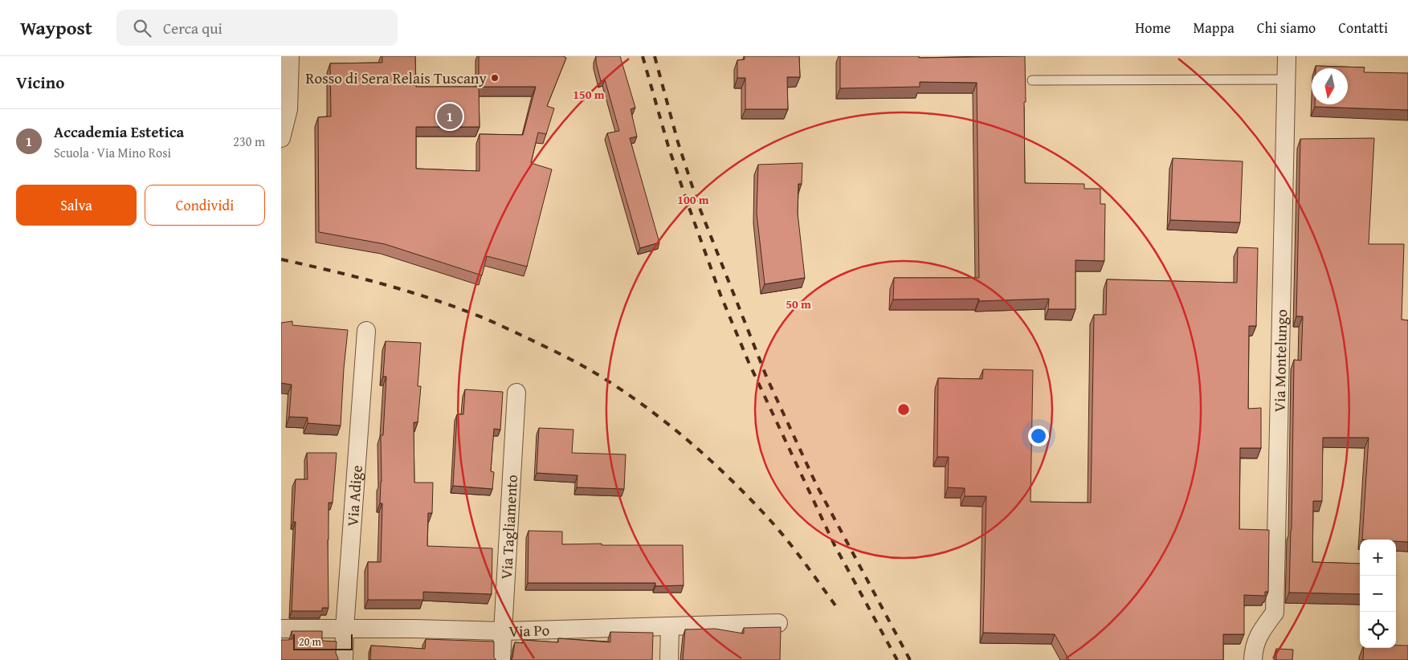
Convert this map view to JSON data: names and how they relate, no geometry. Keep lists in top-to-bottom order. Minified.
{"streets":{"street":["Via Montelungo","Via Adige","Via Tagliamento","Via Po"]},"crossings":[["Via Adige","Via Po"],["Via Tagliamento","Via Po"]],"places":["Rosso di Sera Relais Tuscany"],"scale_bar":"20 m","north":"bottom","page":{"header":"Waypost","search":"Cerca qui","nav":["Home","Mappa","Chi siamo","Contatti"],"heading":"Vicino","pins":"1","list":[{"mark":"1","name":"Accademia Estetica","note":"Scuola · Via Mino Rosi","value":"230 m"}],"buttons":["Salva","Condividi"],"map_buttons":["+","−"],"scale":"20 m"},"rings":["150 m","100 m","50 m"]}
